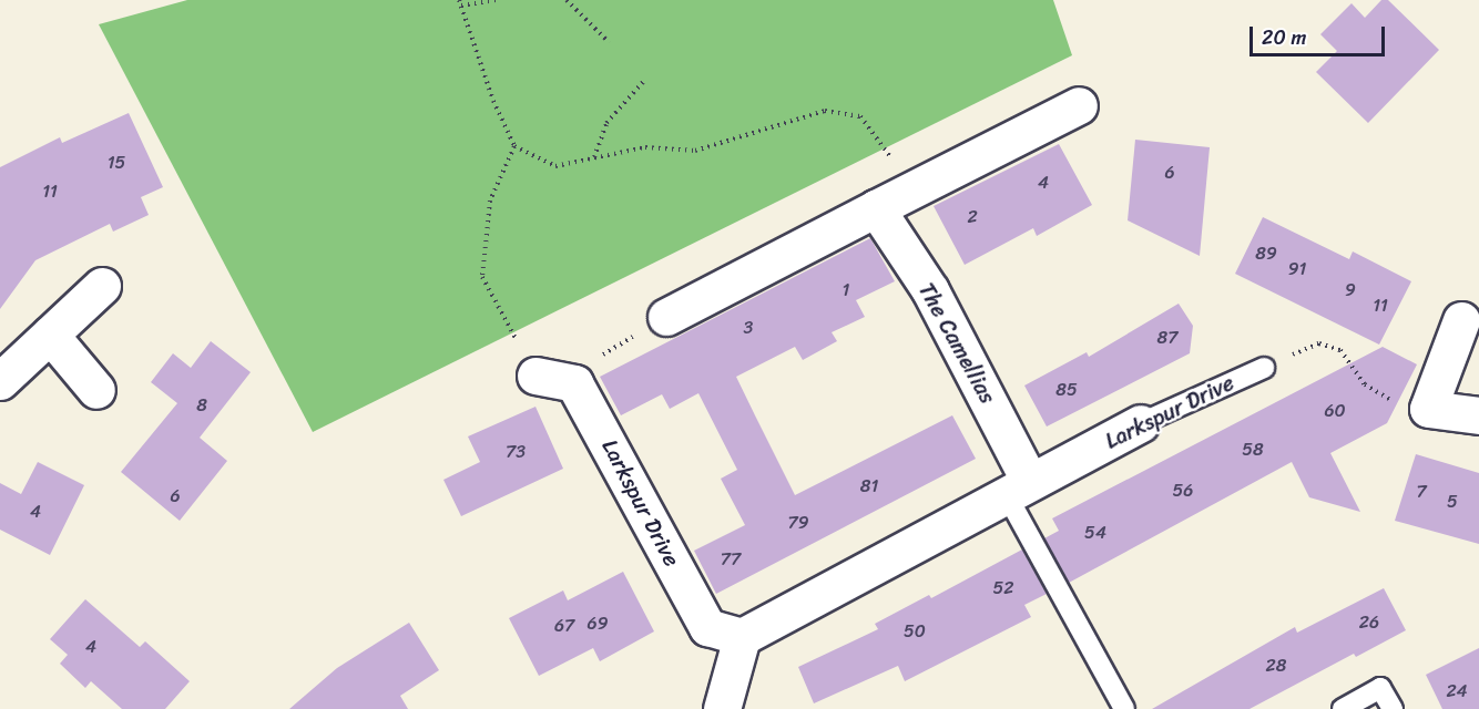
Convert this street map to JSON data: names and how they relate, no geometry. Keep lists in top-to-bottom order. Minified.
{"streets":{"street":["The Camellias","Larkspur Drive"]},"crossings":[["The Camellias","Larkspur Drive"]],"house_numbers":["15","6","4","11","2","89","91","1","9","11","3","87","85","8","60","58","73","81","56","7","6","5","4","79","54","77","52","26","69","67","50","4","28","24"],"scale_bar":"20 m"}
